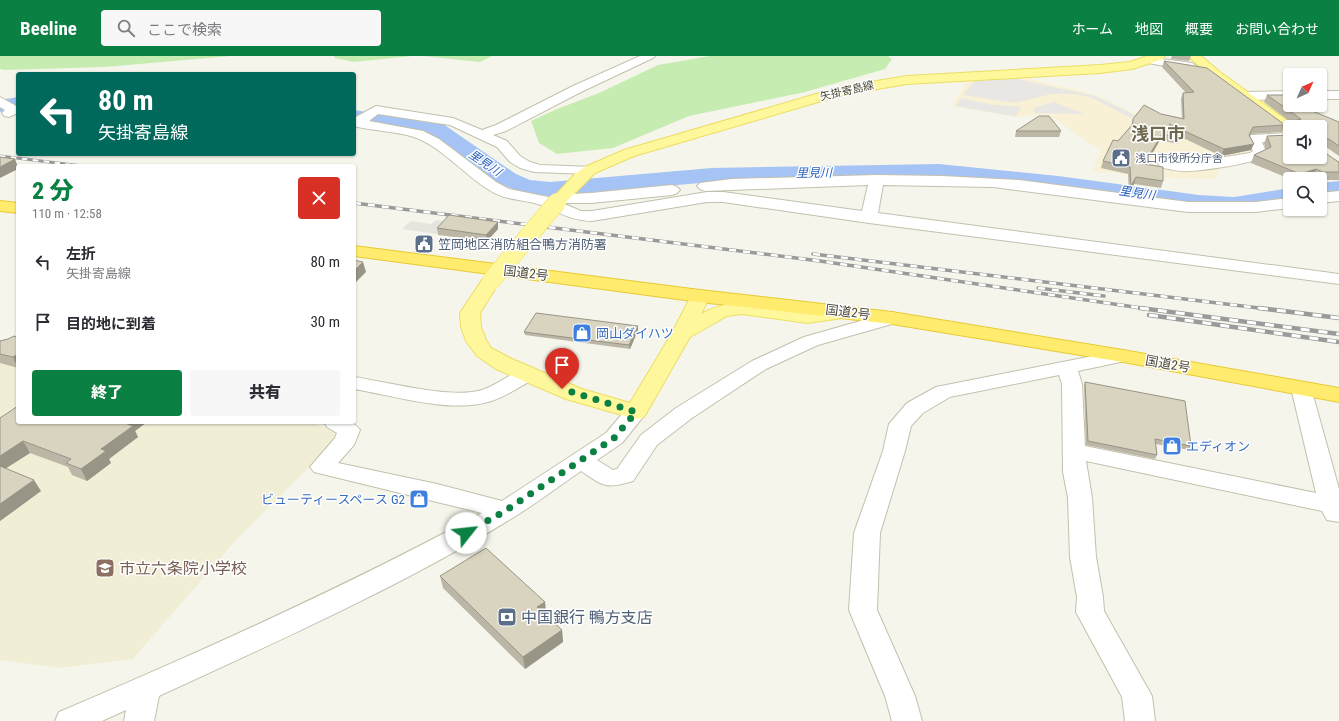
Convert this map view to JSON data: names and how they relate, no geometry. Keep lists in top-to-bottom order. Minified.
{"streets":{"highway":["国道2号"],"main road":["矢掛寄島線"]},"districts":["浅口市"],"water":["里見川"],"places":{"public building":["浅口市役所分庁舎","笠岡地区消防組合鴨方消防署"],"shop":["岡山ダイハツ","エディオン","ビューティースペース G2"],"school or university":["市立六条院小学校"],"bank":["中国銀行 鴨方支店"]},"north":"top right","page":{"header":"Beeline","search":"ここで検索","nav":["ホーム","地図","概要","お問い合わせ"],"turn":["80 m","矢掛寄島線"],"heading":["2 分","110 m · 12:58"],"list":[{"name":"左折","note":"矢掛寄島線","value":"80 m"},{"name":"目的地に到着","value":"30 m"}],"buttons":["終了","共有"]}}
